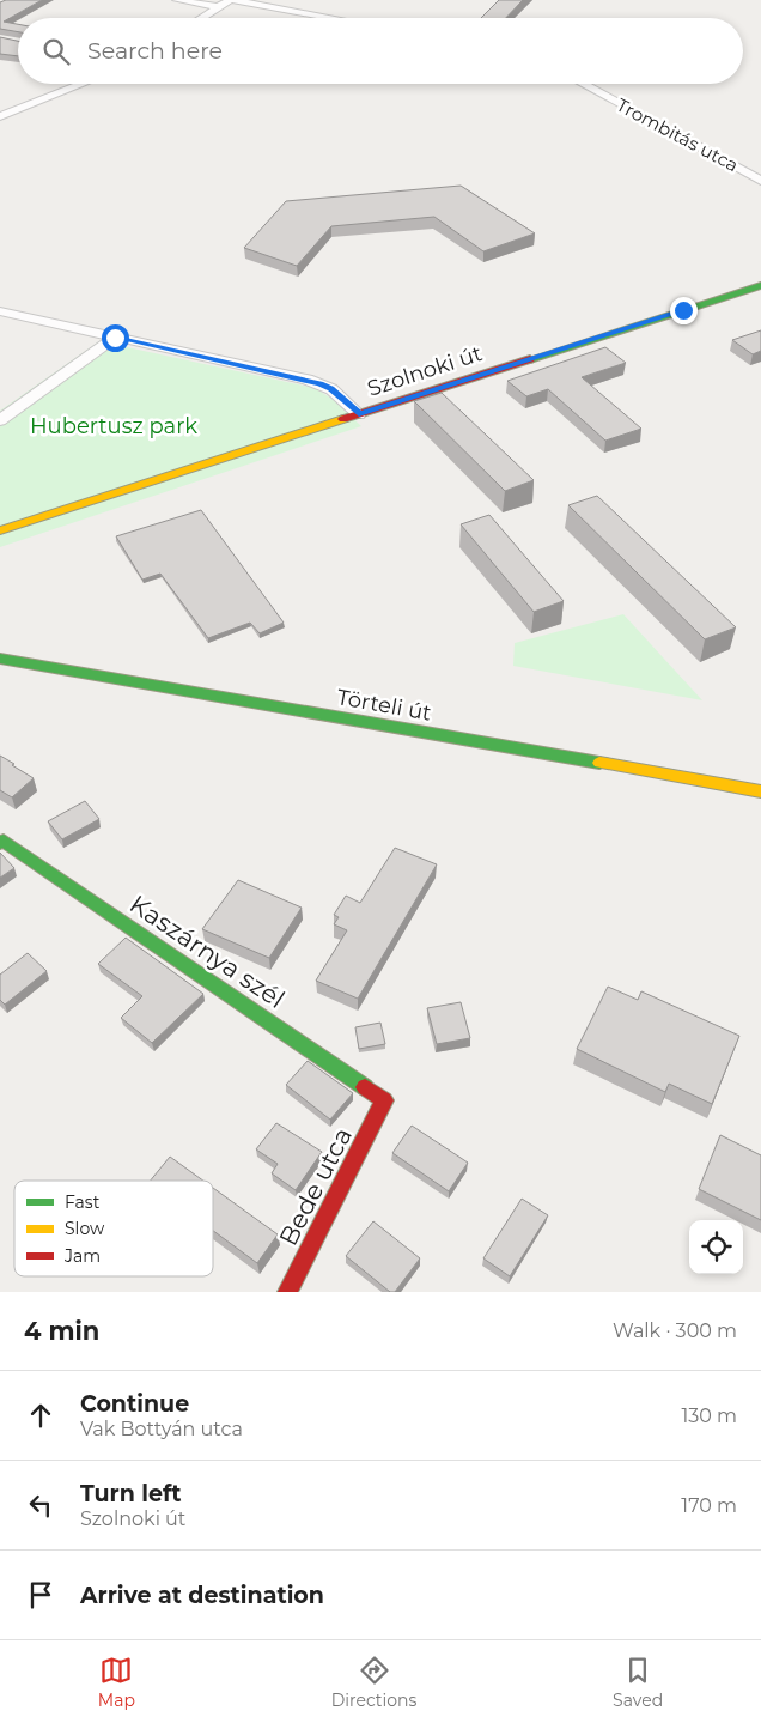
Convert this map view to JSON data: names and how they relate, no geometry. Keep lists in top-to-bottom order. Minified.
{"streets":{"main road":["Szolnoki út","Törteli út","Kaszárnya szél","Bede utca"],"street":["Trombitás utca"]},"crossings":[["Kaszárnya szél","Bede utca"]],"parks":["Hubertusz park"],"legend":["Fast","Slow","Jam"],"page":{"search":"Search here","heading":["4 min","Walk · 300 m"],"list":[["Continue","Vak Bottyán utca","130 m"],["Turn left","Szolnoki út","170 m"],"Arrive at destination"],"nav":["Map","Directions","Saved"]}}
